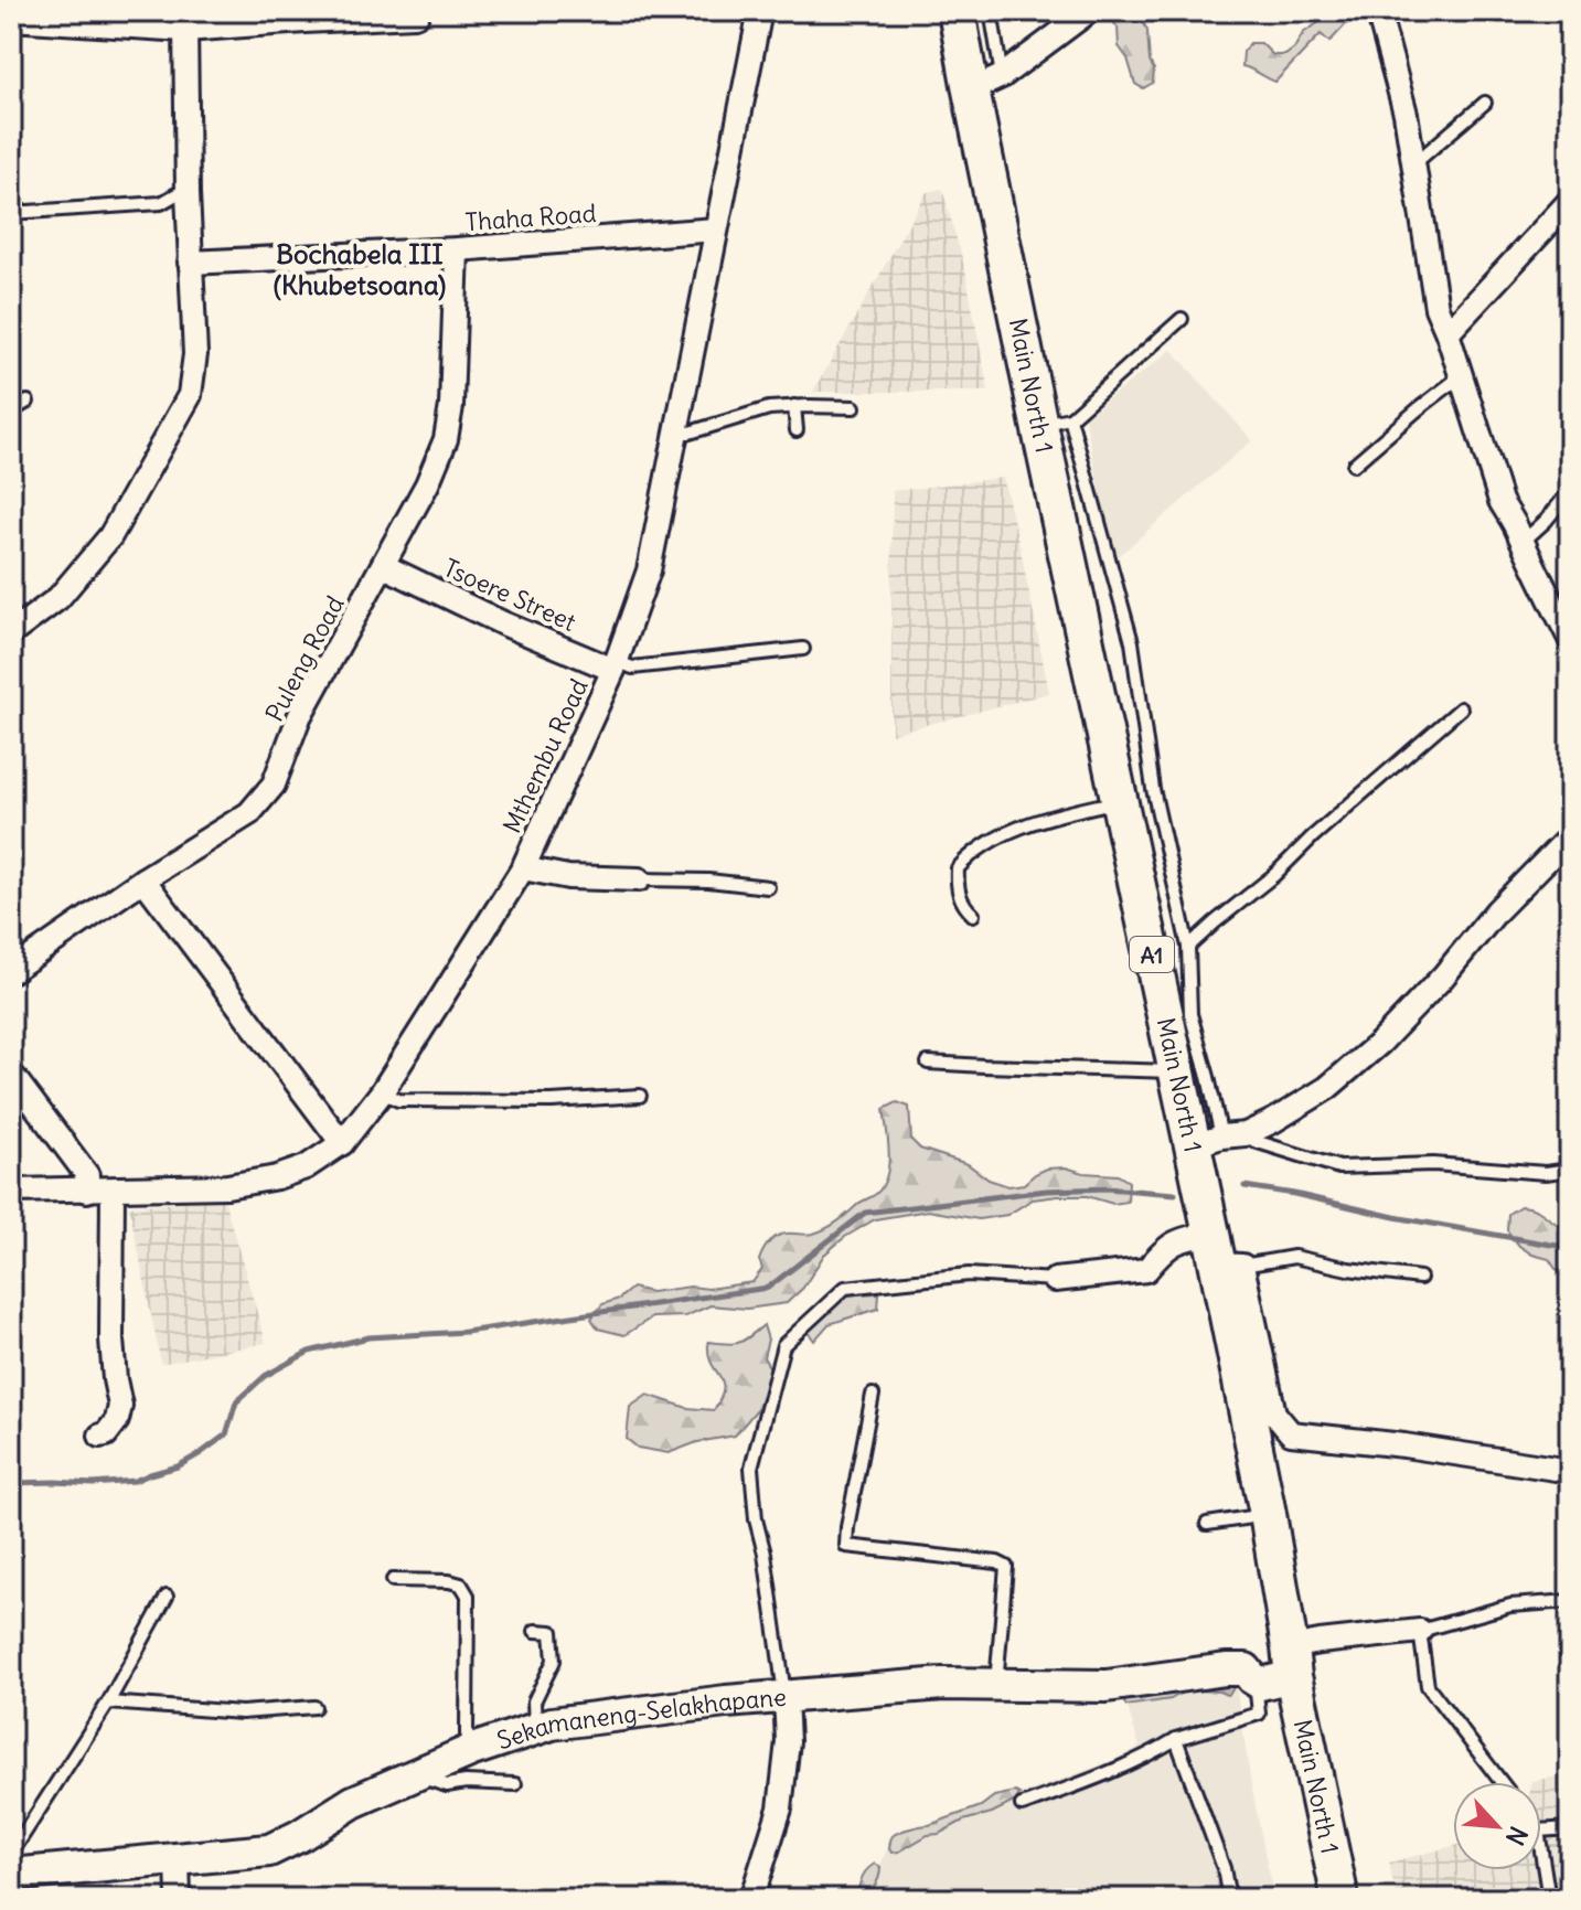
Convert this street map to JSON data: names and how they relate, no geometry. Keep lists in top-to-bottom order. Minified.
{"streets":{"main road":["Main North 1","A1"],"street":["Thaha Road","Tsoere Street","Puleng Road","Mthembu Road","Sekamaneng-Selakhapane"]},"crossings":[["Thaha Road","Puleng Road"],["Thaha Road","Mthembu Road"],["Main North 1","Sekamaneng-Selakhapane"],["Tsoere Street","Puleng Road"],["Tsoere Street","Mthembu Road"]],"districts":["Bochabela III (Khubetsoana)"],"north":"bottom right"}
